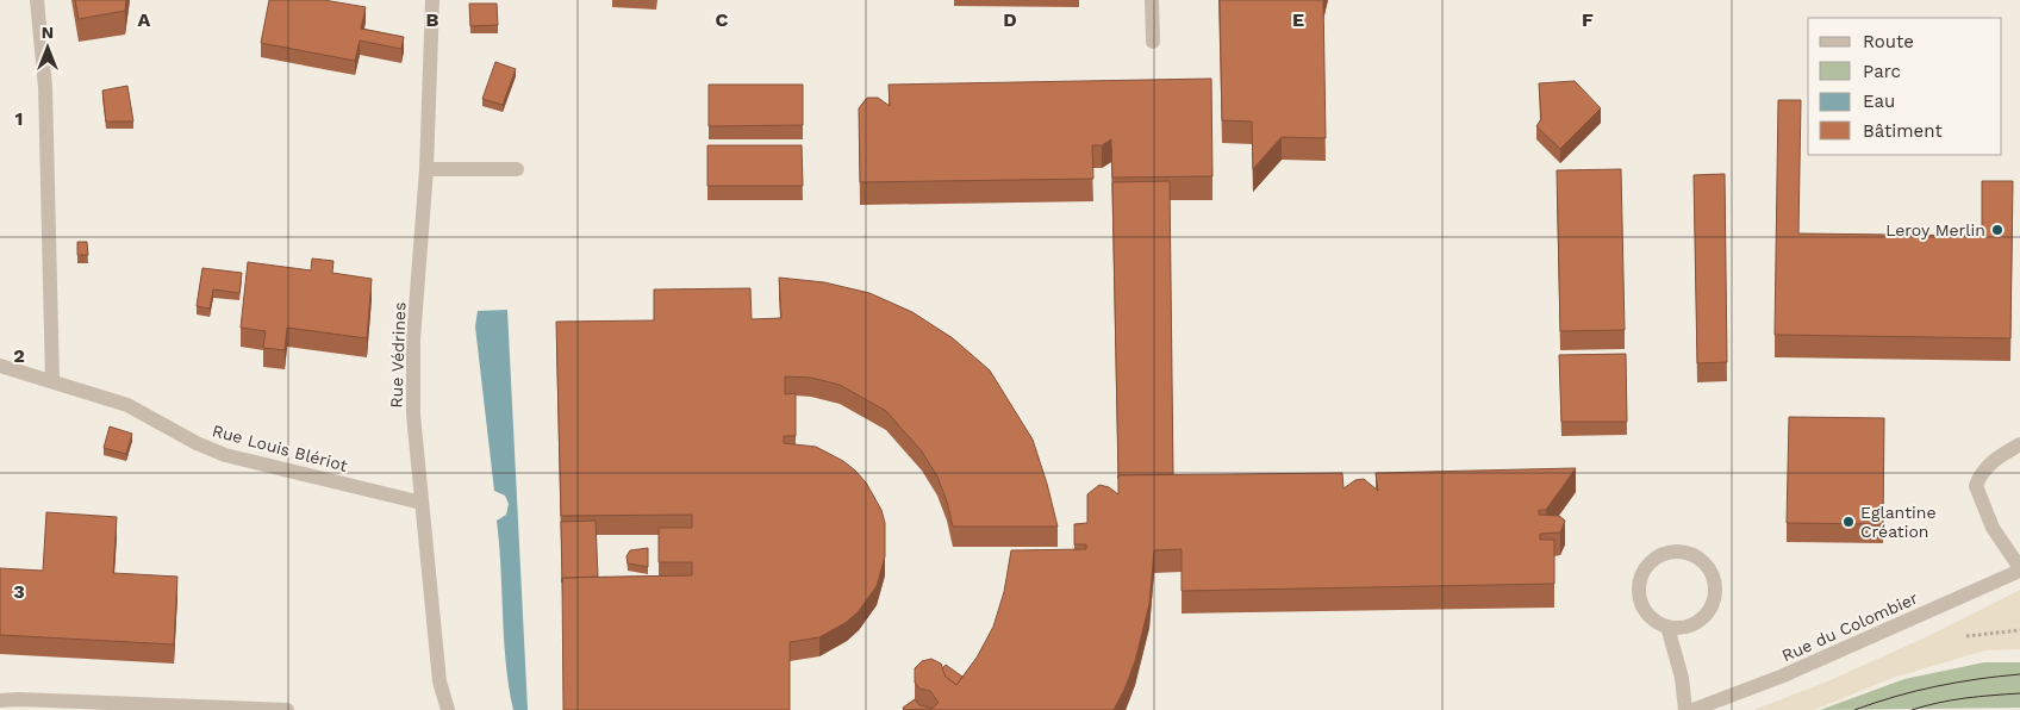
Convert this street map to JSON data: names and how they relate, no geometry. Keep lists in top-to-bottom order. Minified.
{"streets":{"street":["Rue Védrines","Rue Louis Blériot","Rue du Colombier"]},"crossings":[["Rue Védrines","Rue Louis Blériot"]],"places":["Leroy Merlin","Eglantine Création"],"legend":["Route","Parc","Eau","Bâtiment"],"north":"top","grid":{"columns":["A","B","C","D","E","F"],"rows":["1","2","3"]}}
